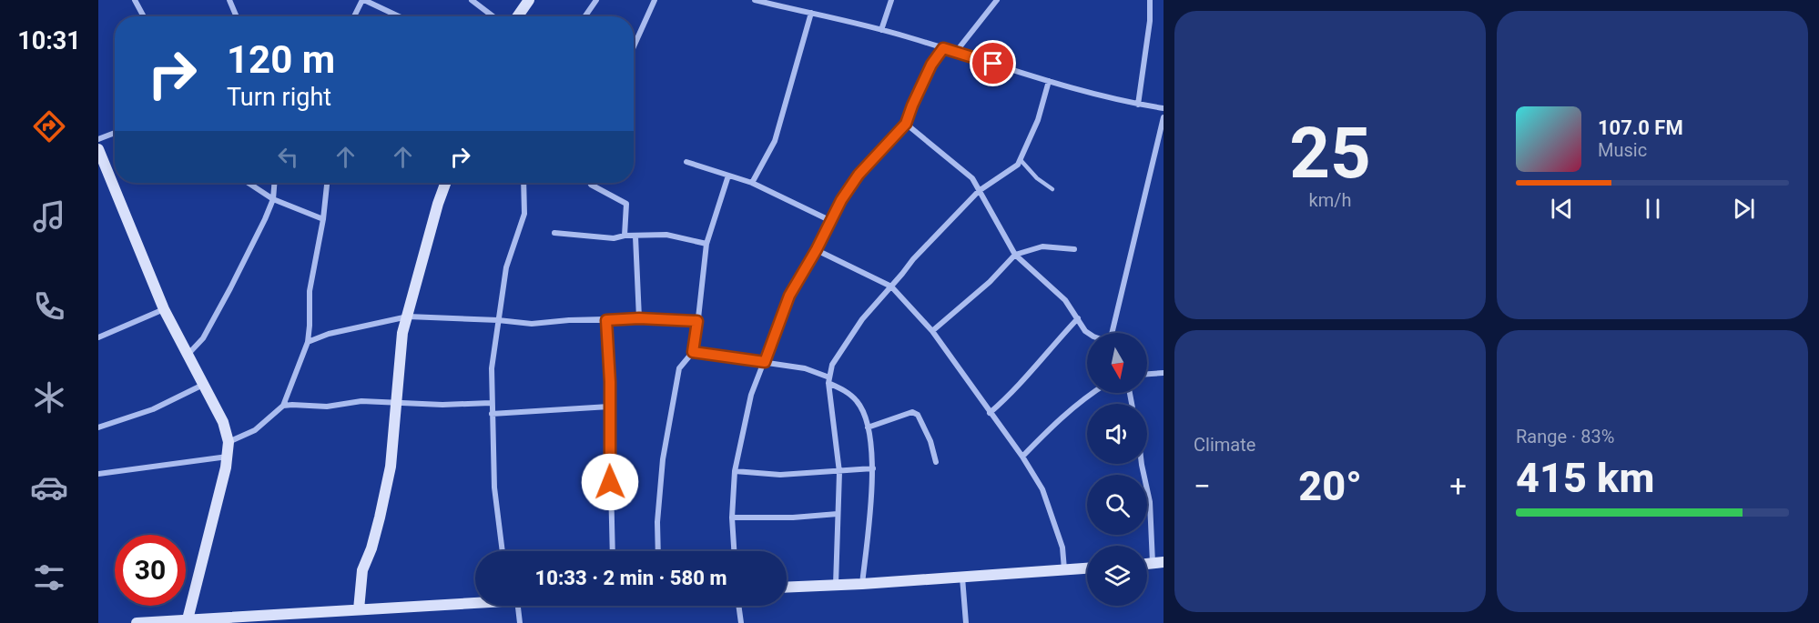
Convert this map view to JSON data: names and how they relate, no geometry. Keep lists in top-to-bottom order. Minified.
{"north":"bottom","page":{"tabs":"10:31","tile":[["25","km/h"],"Climate",["Range · 83%","415 km"]],"turn":["120 m","Turn right"],"song":["107.0 FM","Music"],"heat":["−","20°","+"],"limit":"30","trip":"10:33 · 2 min · 580 m"}}
